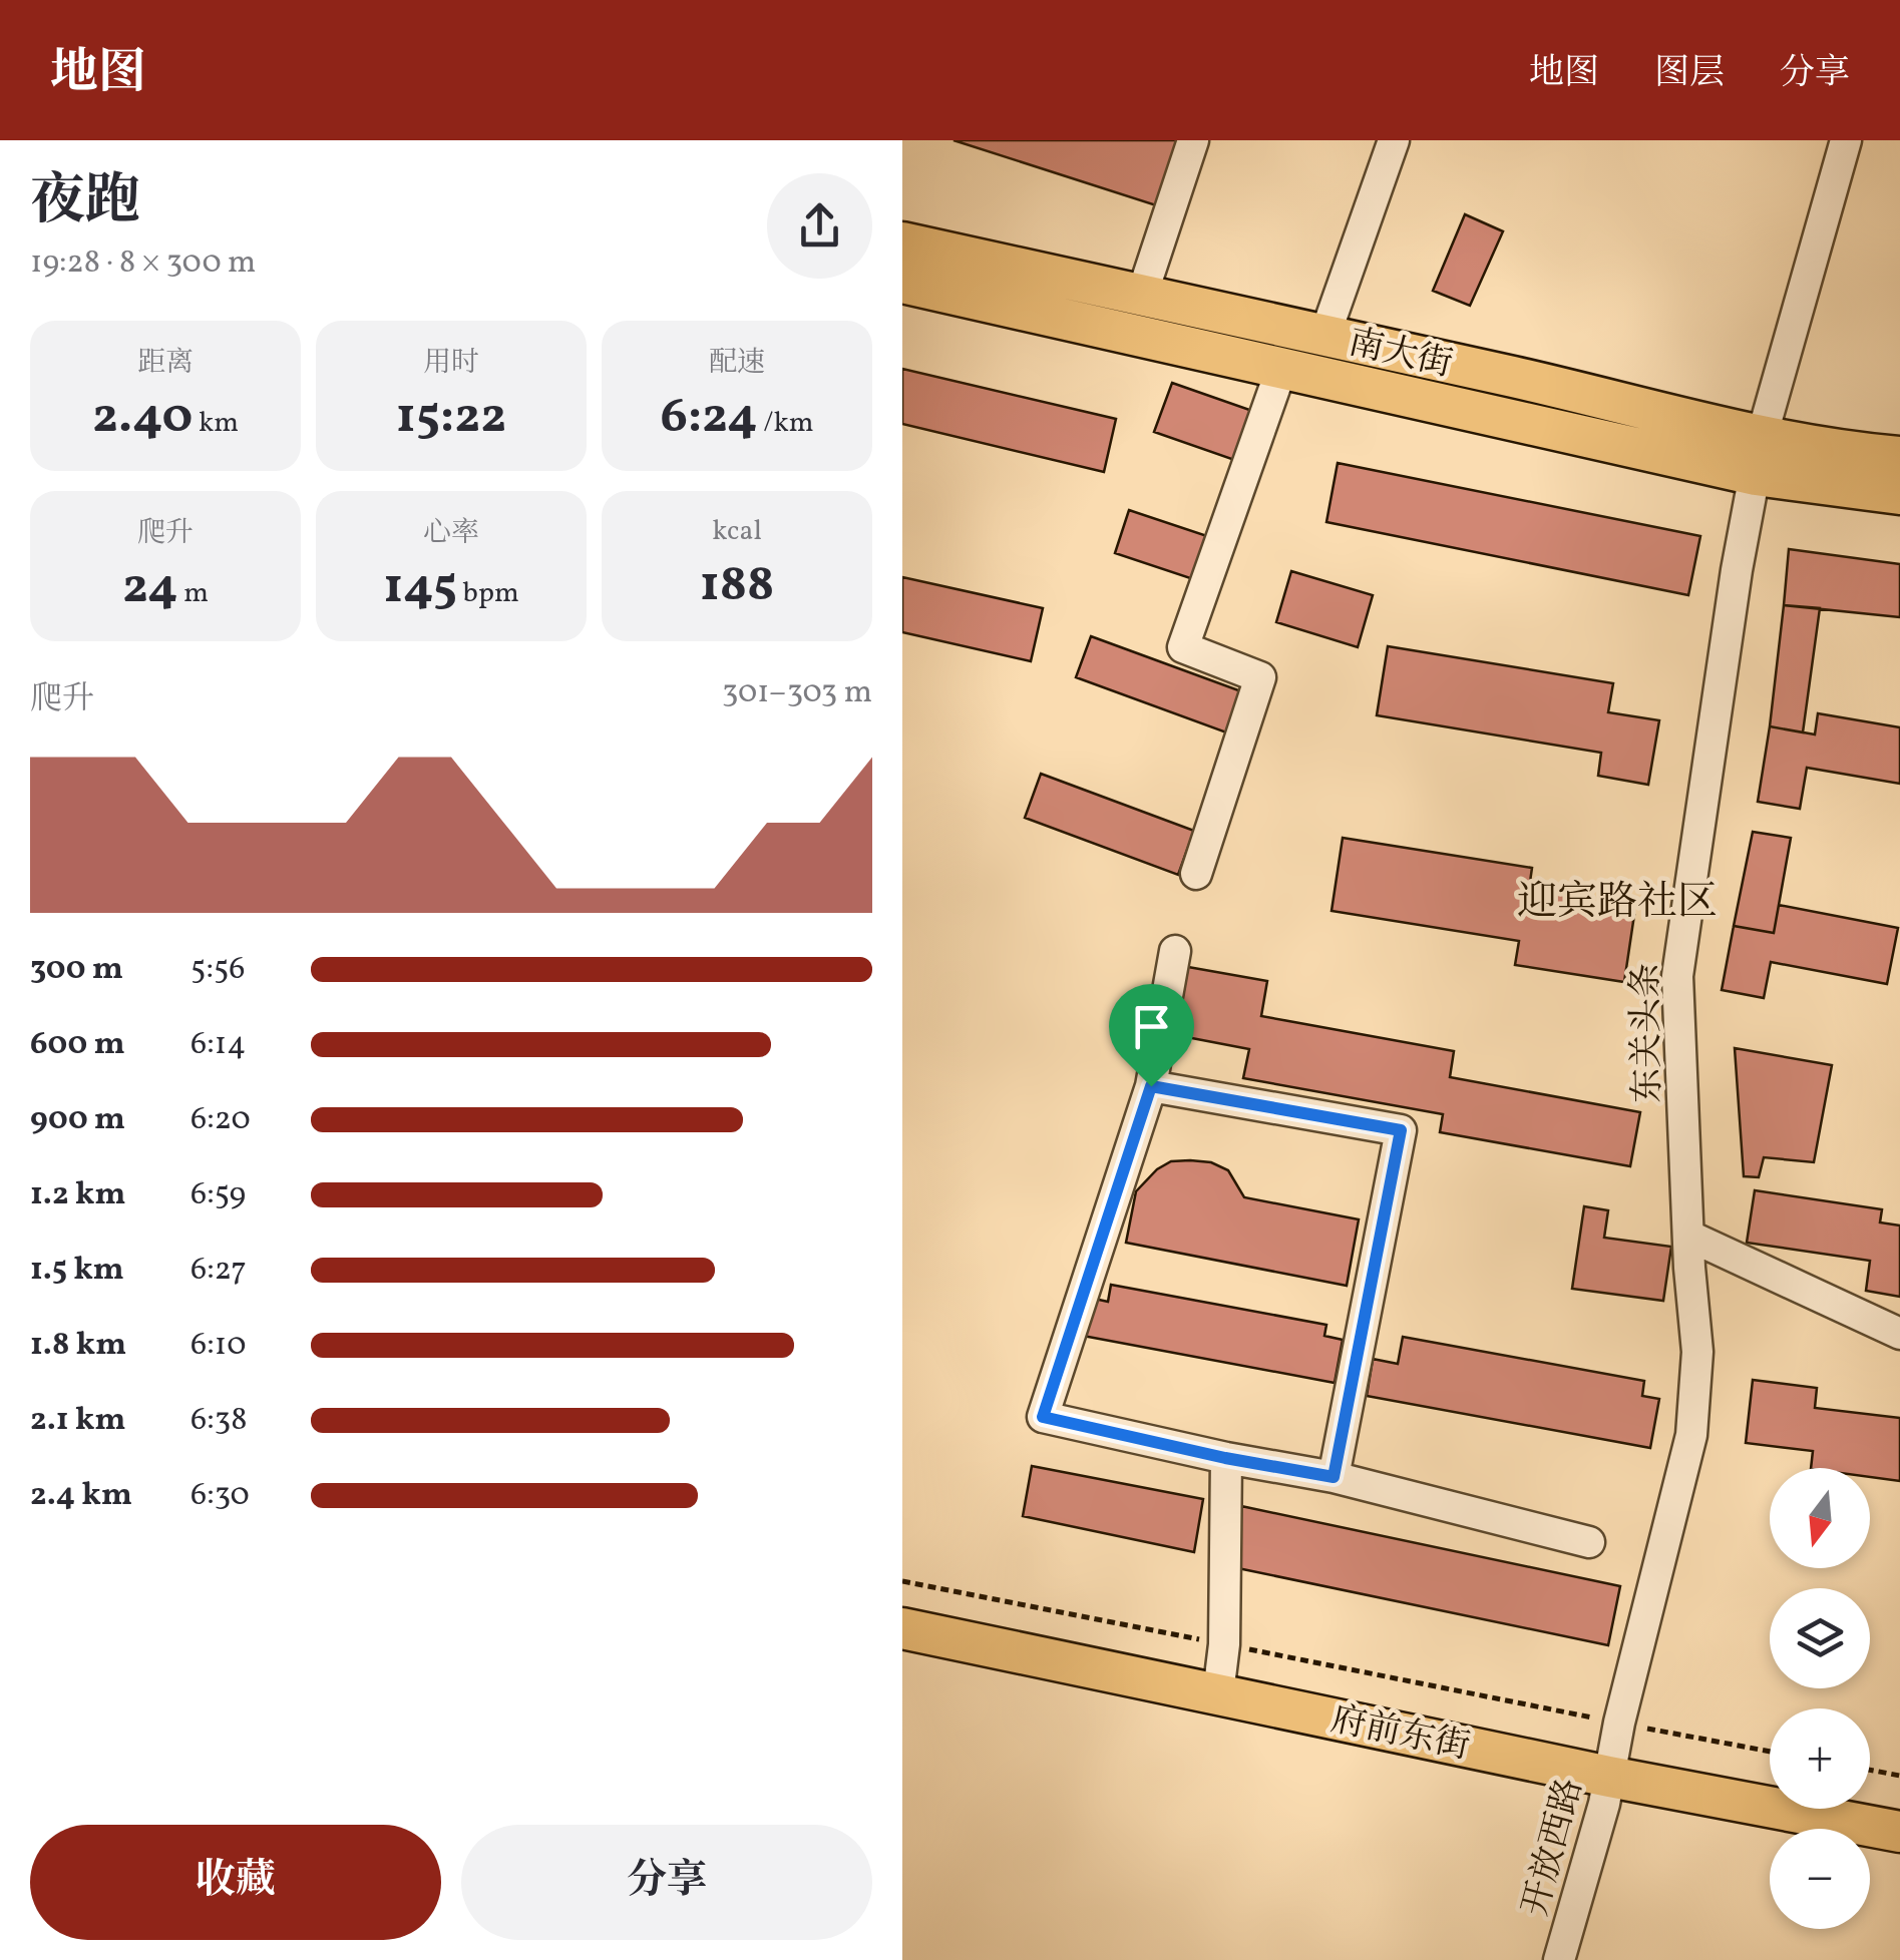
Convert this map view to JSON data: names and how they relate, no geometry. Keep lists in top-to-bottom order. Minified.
{"streets":{"main road":["南大街","府前东街"],"street":["东关头条","开放西路"]},"crossings":[["南大街","东关头条"],["东关头条","府前东街"],["东关头条","开放西路"],["府前东街","开放西路"]],"districts":["迎宾路社区"],"north":"bottom","page":{"header":"地图","nav":["地图","图层","分享"],"heading":["夜跑","19:28 · 8 × 300 m"],"stats":[["距离","2.40 km"],["用时","15:22"],["配速","6:24 /km"],["爬升","24 m"],["心率","145 bpm"],["kcal","188"]],"chart":["爬升","301–303 m"],"list":[{"name":"300 m","note":"5:56"},{"name":"600 m","note":"6:14"},{"name":"900 m","note":"6:20"},{"name":"1.2 km","note":"6:59"},{"name":"1.5 km","note":"6:27"},{"name":"1.8 km","note":"6:10"},{"name":"2.1 km","note":"6:38"},{"name":"2.4 km","note":"6:30"}],"map_buttons":["+","−"],"buttons":["收藏","分享"]}}
